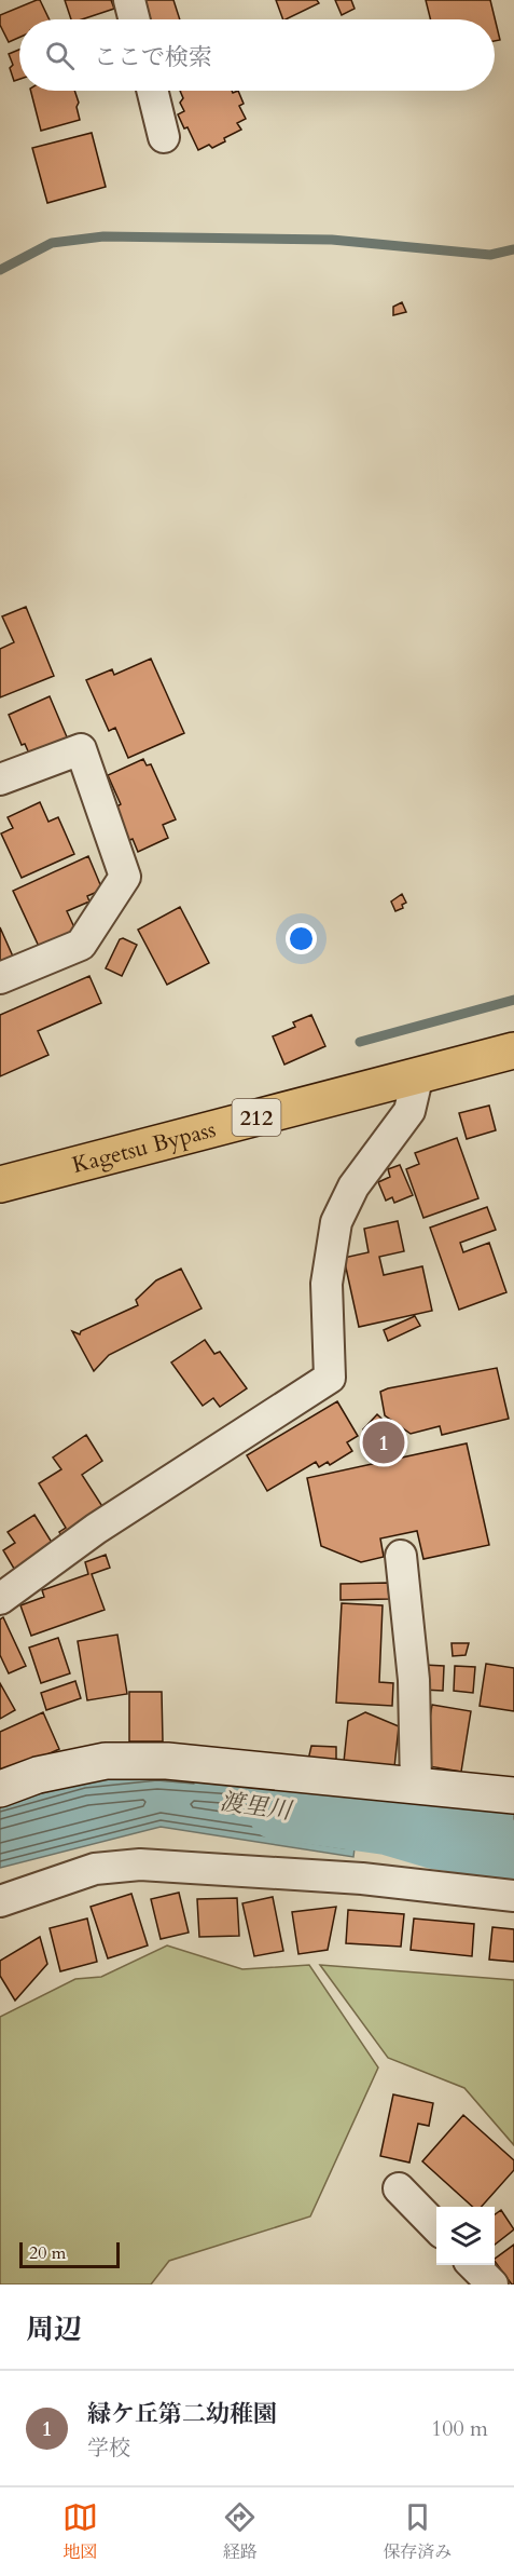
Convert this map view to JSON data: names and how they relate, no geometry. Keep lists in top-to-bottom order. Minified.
{"streets":{"highway":["212","Kagetsu Bypass"]},"water":["渡里川"],"scale_bar":"20 m","page":{"search":"ここで検索","pins":"1","scale":"20 m","heading":"周辺","list":[{"mark":"1","name":"緑ケ丘第二幼稚園","note":"学校","value":"100 m"}],"nav":["地図","経路","保存済み"]}}
